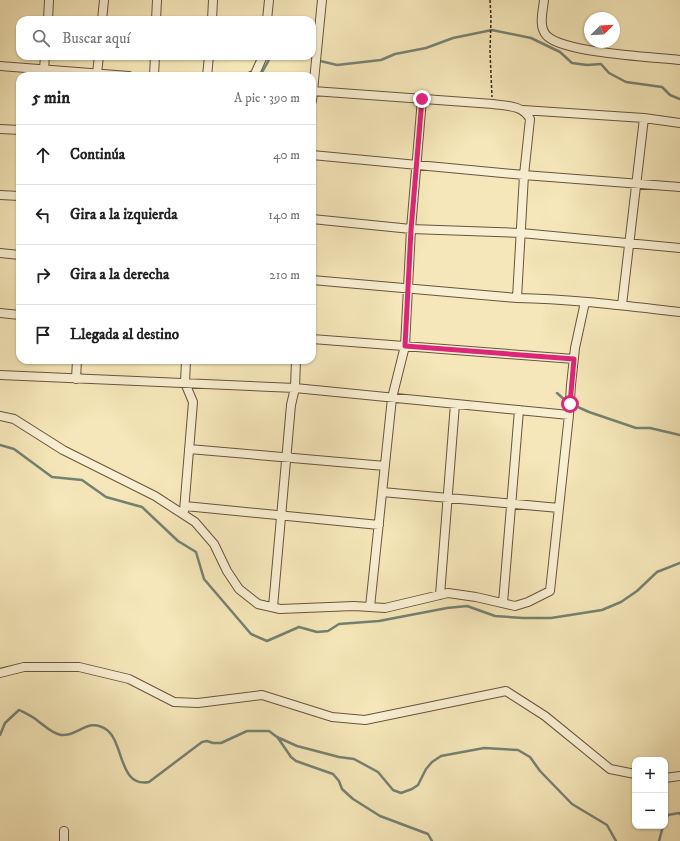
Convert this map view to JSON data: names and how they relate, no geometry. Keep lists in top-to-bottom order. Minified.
{"north":"top right","page":{"search":"Buscar aquí","heading":["5 min","A pie · 390 m"],"list":[["Continúa","40 m"],["Gira a la izquierda","140 m"],["Gira a la derecha","210 m"],"Llegada al destino"],"map_buttons":["+","−"]}}
